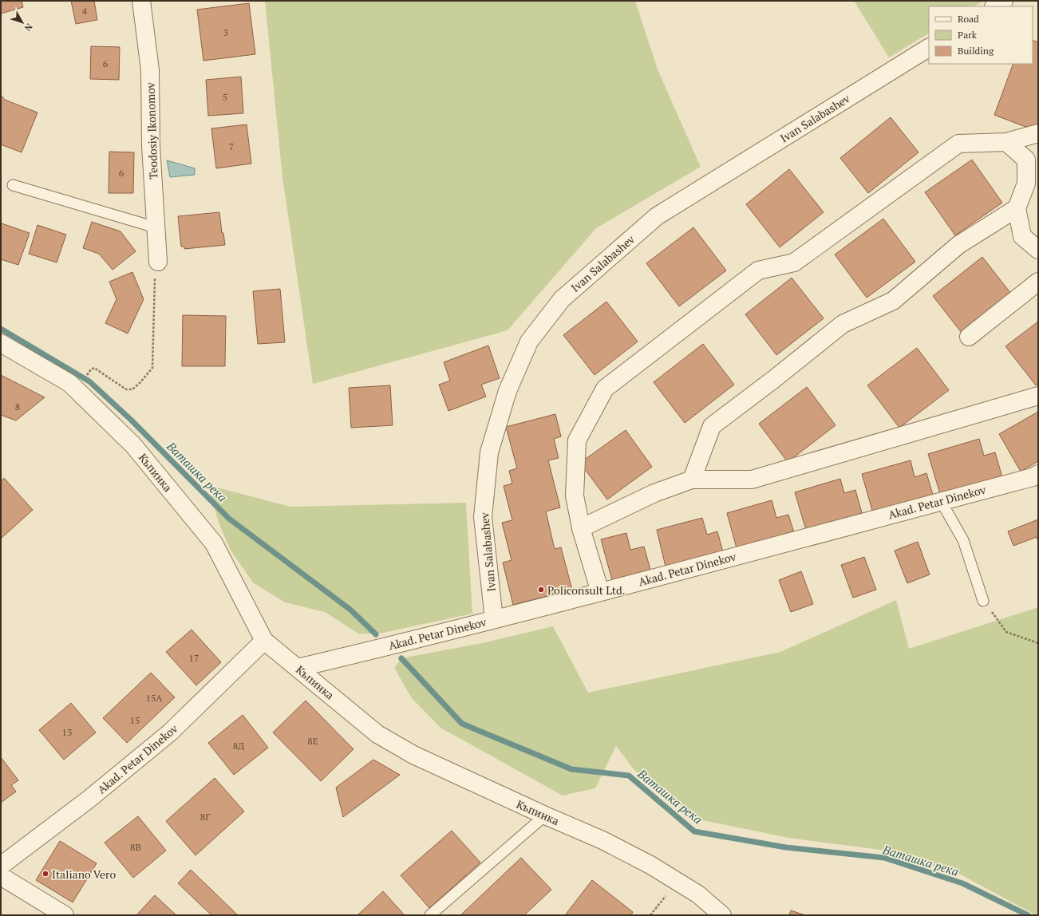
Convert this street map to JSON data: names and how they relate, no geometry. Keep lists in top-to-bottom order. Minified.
{"streets":{"street":["Ivan Salabashev","Teodosiy Ikonomov","Къпинка","Akad. Petar Dinekov"]},"crossings":[["Ivan Salabashev","Akad. Petar Dinekov"],["Къпинка","Akad. Petar Dinekov"]],"water":["Ваташка река"],"places":["Policonsult Ltd.","Italiano Vero"],"house_numbers":["4","3","6","5","7","6","8","17","15А","15","13","8Е","8Д","8Г","8В"],"legend":["Road","Park","Building"],"north":"bottom right"}
